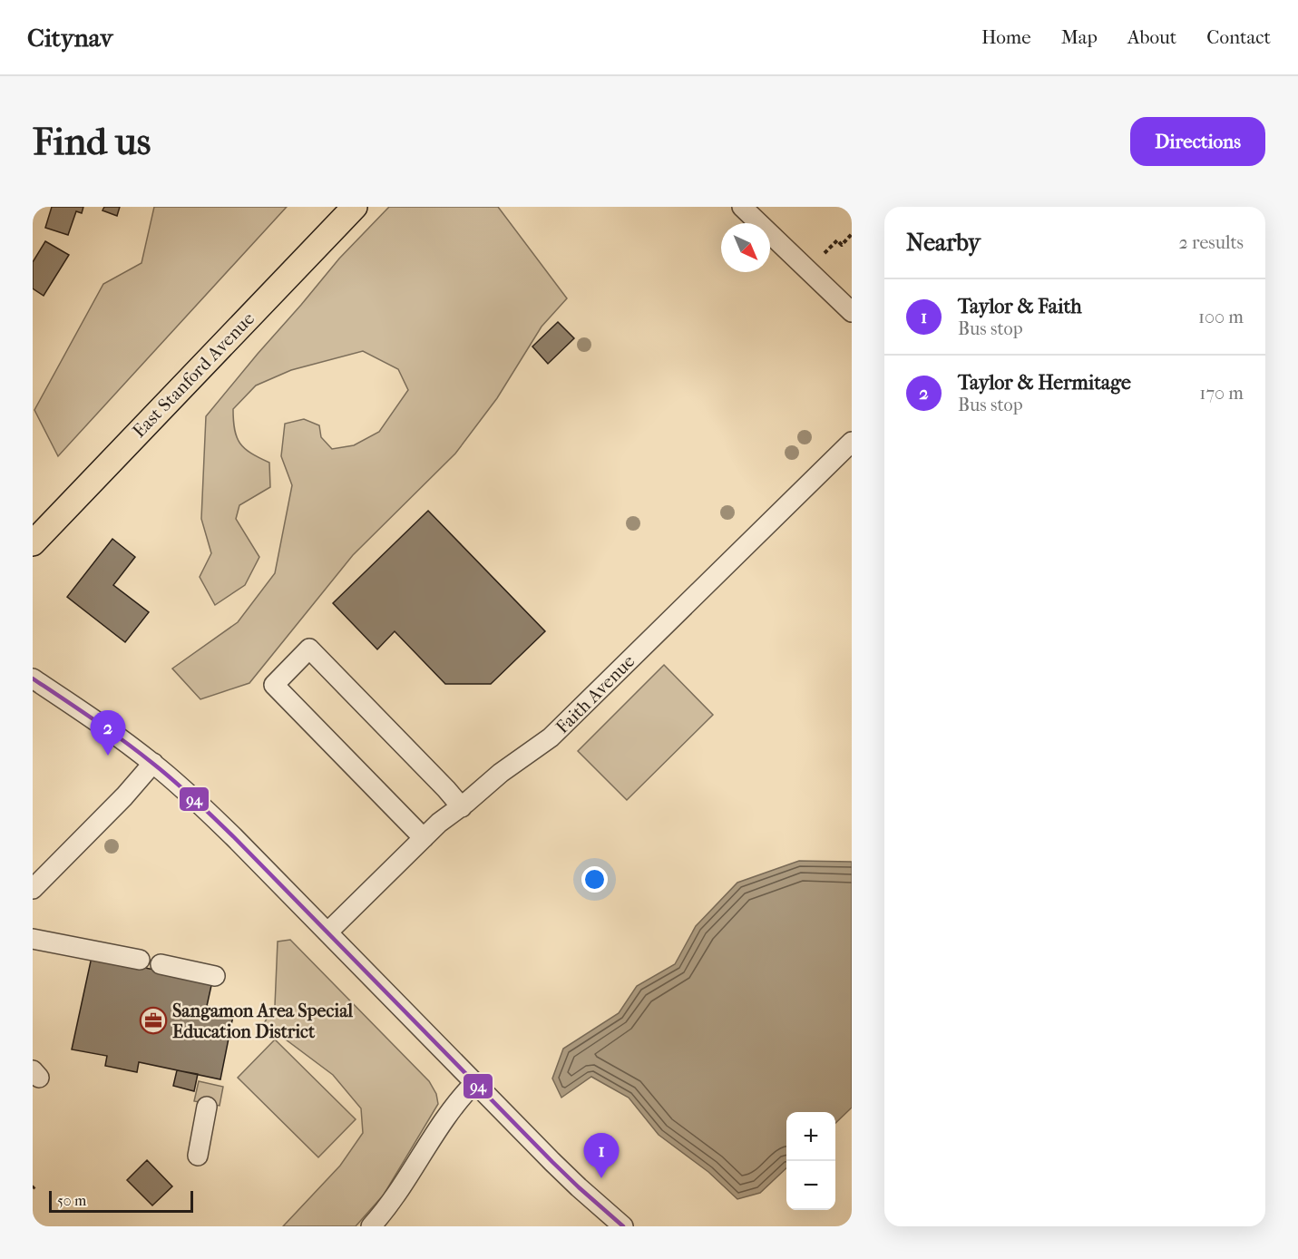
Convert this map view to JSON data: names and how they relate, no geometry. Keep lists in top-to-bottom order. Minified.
{"streets":{"main road":["East Stanford Avenue"],"street":["Faith Avenue"]},"places":{"office":["Sangamon Area Special Education District"]},"lines":["transit line 94"],"scale_bar":"50 m","north":"bottom right","page":{"header":"Citynav","nav":["Home","Map","About","Contact"],"buttons":"Directions","title":"Find us","heading":["Nearby","2 results"],"list":[{"mark":"1","name":"Taylor & Faith","note":"Bus stop","value":"100 m"},{"mark":"2","name":"Taylor & Hermitage","note":"Bus stop","value":"170 m"}],"pins":["2","1"],"map_buttons":["+","−"],"scale":"50 m"}}
